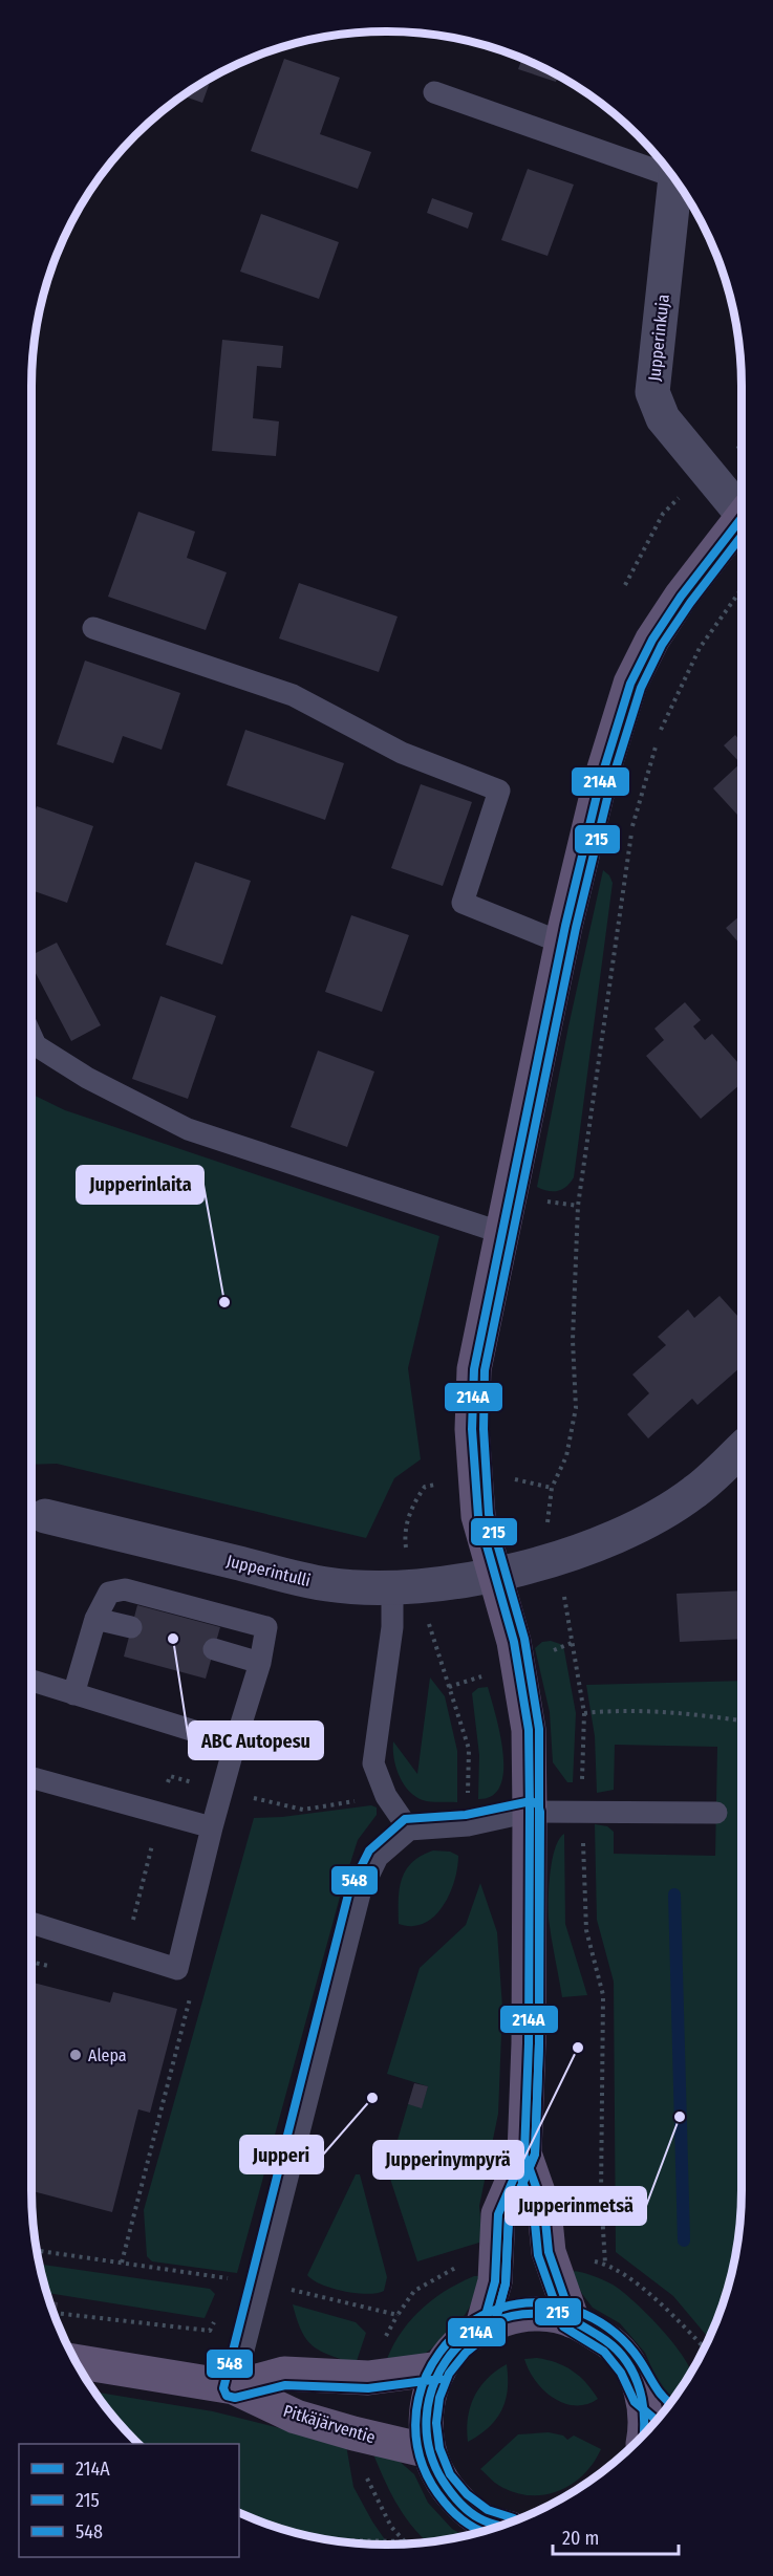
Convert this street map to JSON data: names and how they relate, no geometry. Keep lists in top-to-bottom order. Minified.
{"streets":{"main road":["Pitkäjärventie"],"street":["Jupperinkuja","Jupperintulli"]},"places":["Jupperinlaita","ABC Autopesu","Jupperinympyrä","Alepa","Jupperi","Jupperinmetsä"],"lines":["transit line 214A","transit line 215","transit line 548"],"legend":["214A","215","548"],"scale_bar":"20 m"}
